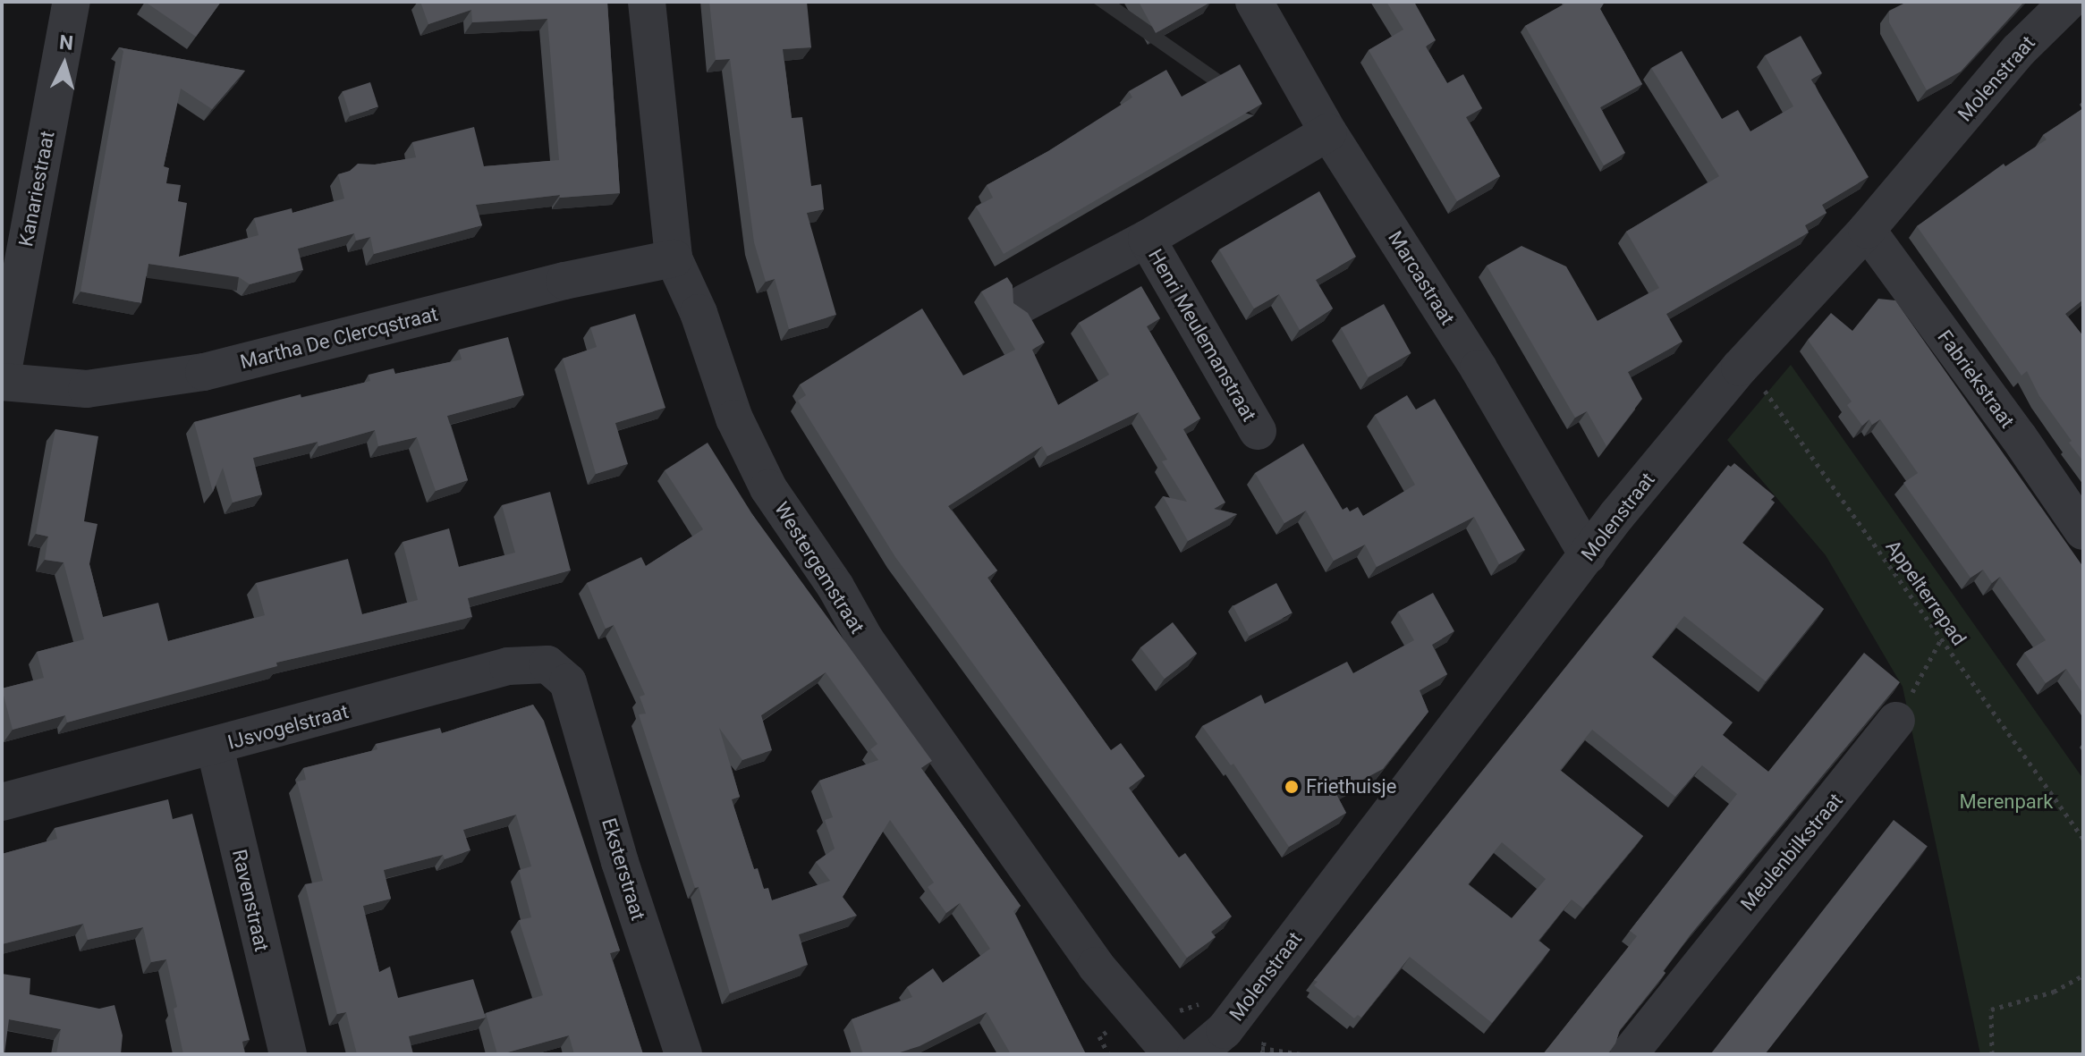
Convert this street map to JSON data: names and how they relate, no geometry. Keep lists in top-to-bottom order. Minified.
{"streets":{"street":["Molenstraat","Kanariestraat","Marcastraat","Henri Meulemanstraat","Martha De Clercqstraat","Fabriekstraat","Westergemstraat","IJsvogelstraat","Meulenbilkstraat","Eksterstraat","Ravenstraat"],"path":["Appelterrepad"]},"crossings":[["Molenstraat","Marcastraat"],["Molenstraat","Fabriekstraat"],["Molenstraat","Appelterrepad"],["Kanariestraat","Martha De Clercqstraat"],["Marcastraat","Henri Meulemanstraat"],["Martha De Clercqstraat","Westergemstraat"],["IJsvogelstraat","Eksterstraat"],["IJsvogelstraat","Ravenstraat"]],"parks":["Merenpark"],"places":["Friethuisje"],"north":"top"}
